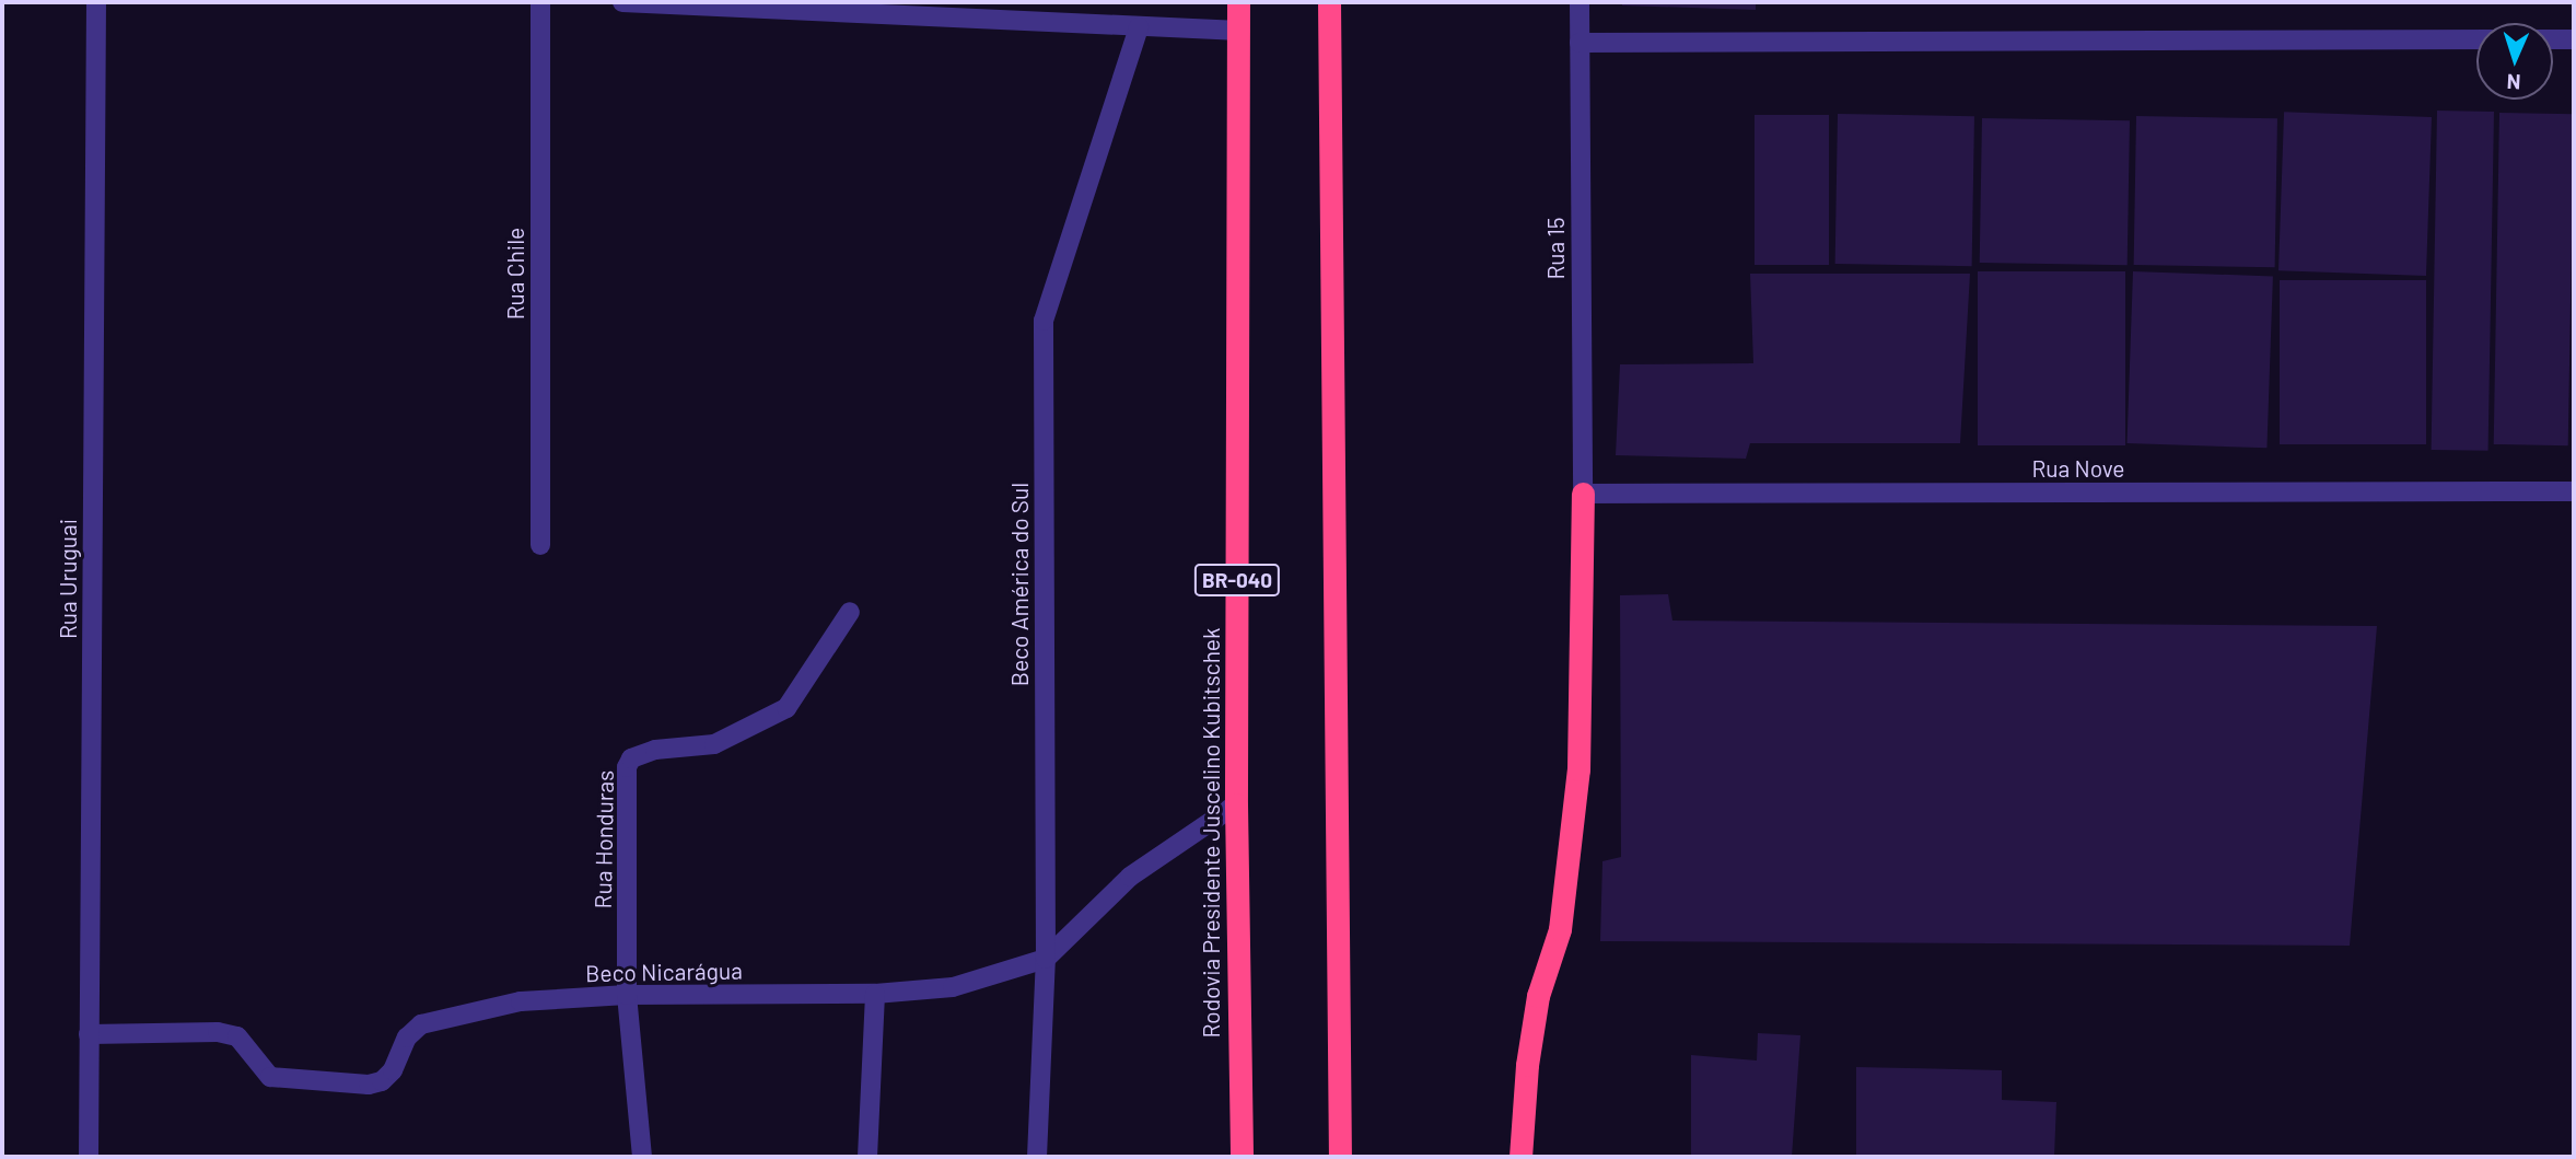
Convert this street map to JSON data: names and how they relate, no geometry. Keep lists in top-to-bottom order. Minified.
{"streets":{"highway":["BR-040","Rodovia Presidente Juscelino Kubitschek"],"street":["Rua 15","Rua Chile","Rua Nove","Rua Uruguai","Beco América do Sul","Rua Honduras","Beco Nicarágua"]},"crossings":[["Rua 15","Rua Nove"],["Rua Uruguai","Beco Nicarágua"],["Beco América do Sul","Beco Nicarágua"],["Rodovia Presidente Juscelino Kubitschek","Beco Nicarágua"],["Rua Honduras","Beco Nicarágua"]],"north":"bottom"}
